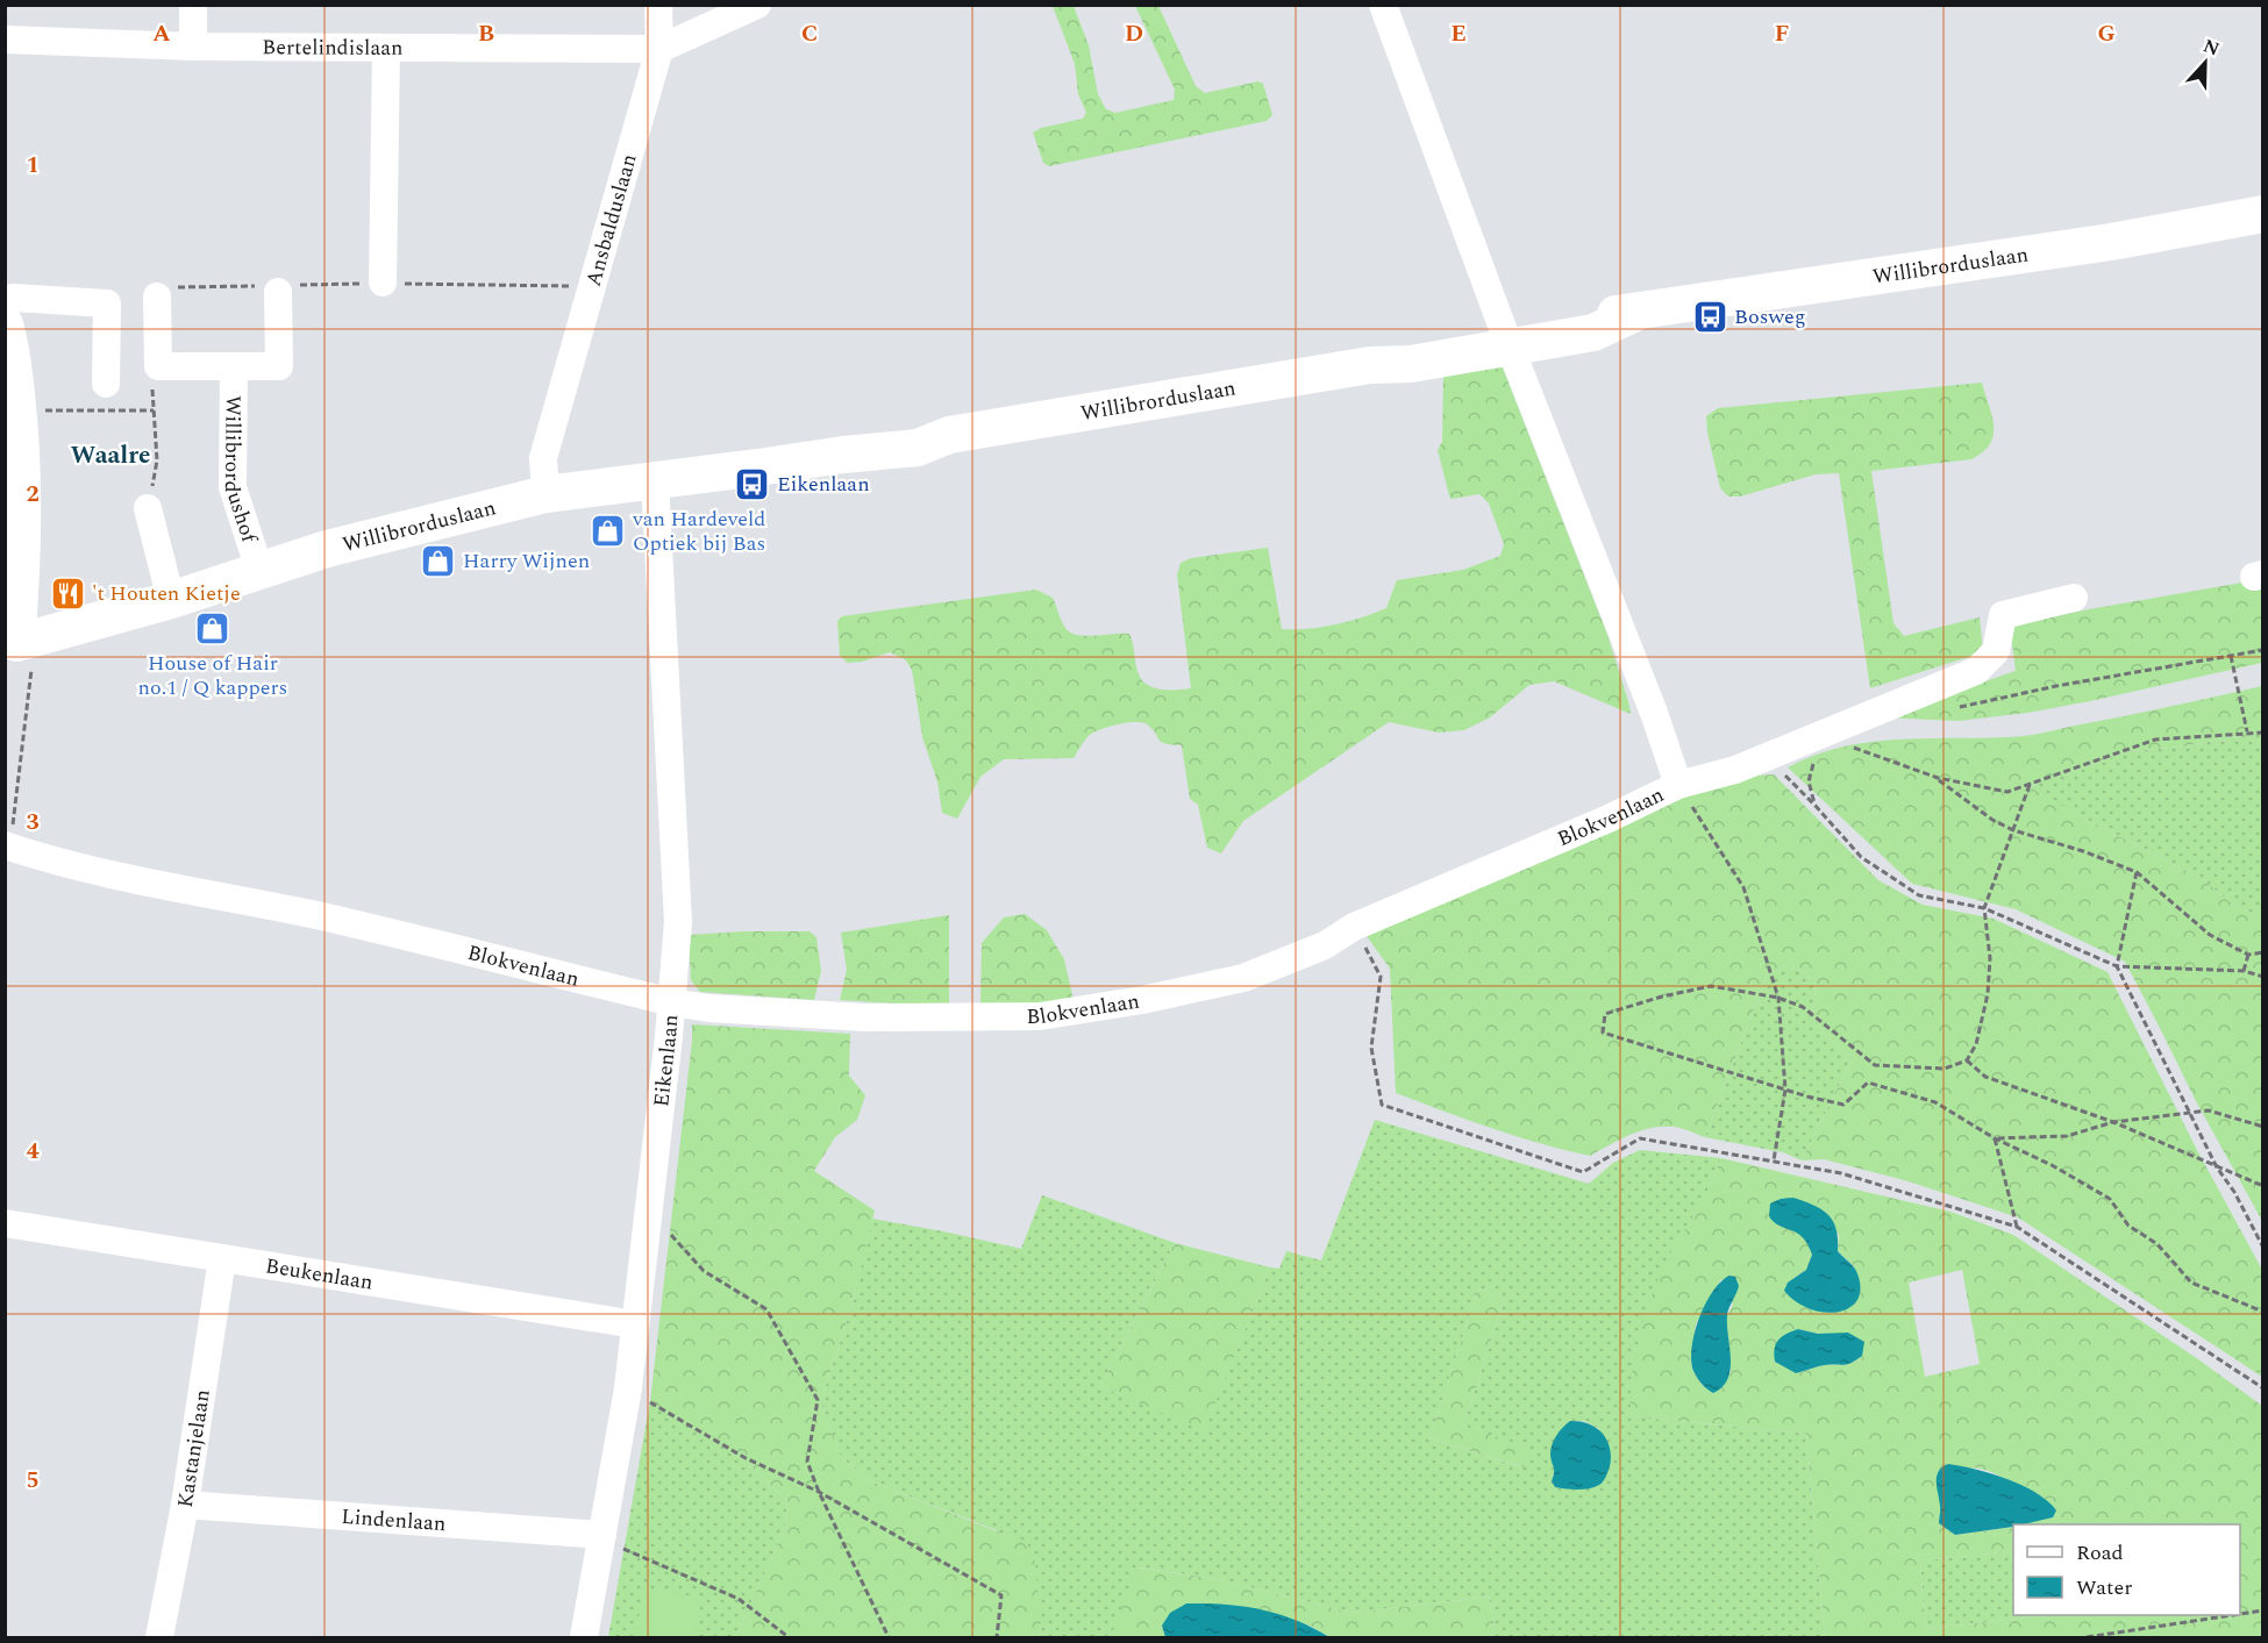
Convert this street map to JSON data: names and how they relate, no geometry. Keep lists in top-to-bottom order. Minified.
{"streets":{"main road":["Willibrorduslaan"],"street":["Bertelindislaan","Ansbalduslaan","Willibrordushof","Blokvenlaan","Eikenlaan","Beukenlaan","Kastanjelaan","Lindenlaan"]},"crossings":[["Bertelindislaan","Ansbalduslaan"],["Ansbalduslaan","Willibrorduslaan"],["Willibrorduslaan","Willibrordushof"],["Willibrorduslaan","Eikenlaan"],["Blokvenlaan","Eikenlaan"],["Eikenlaan","Beukenlaan"],["Eikenlaan","Lindenlaan"],["Beukenlaan","Kastanjelaan"],["Kastanjelaan","Lindenlaan"]],"districts":["Waalre"],"places":{"bus stop":["Bosweg","Eikenlaan"],"shop":["van Hardeveld Optiek bij Bas","Harry Wijnen","House of Hair no.1 / Q kappers"],"restaurant":["'t Houten Kietje"]},"legend":["Road","Water"],"north":"top","grid":{"columns":["A","B","C","D","E","F","G"],"rows":["1","2","3","4","5"]}}
